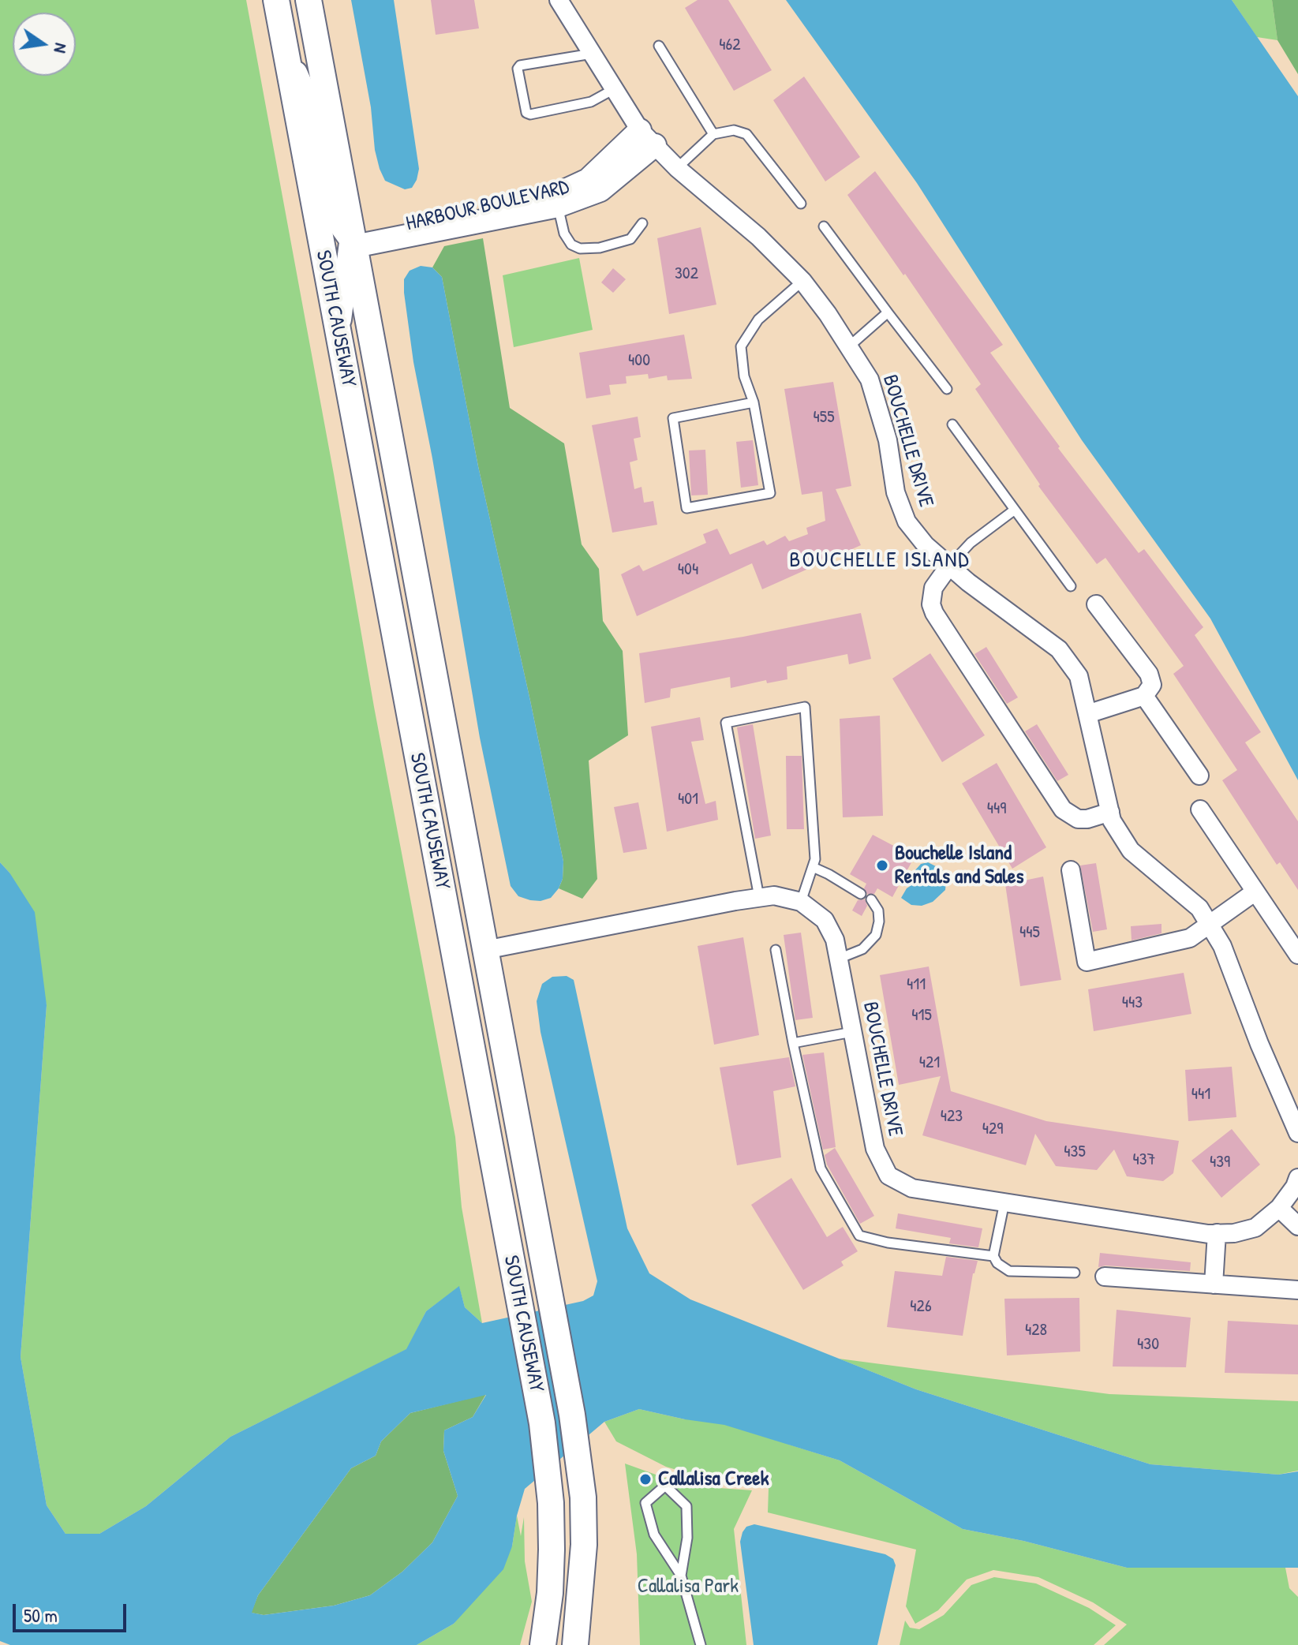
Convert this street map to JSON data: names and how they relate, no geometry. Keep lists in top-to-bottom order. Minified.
{"streets":{"main road":["SOUTH CAUSEWAY"],"street":["HARBOUR BOULEVARD","BOUCHELLE DRIVE"]},"crossings":[["HARBOUR BOULEVARD","SOUTH CAUSEWAY"],["HARBOUR BOULEVARD","BOUCHELLE DRIVE"],["SOUTH CAUSEWAY","BOUCHELLE DRIVE"]],"districts":["BOUCHELLE ISLAND"],"parks":["Callalisa Park"],"places":["Bouchelle Island Rentals and Sales","Callalisa Creek"],"house_numbers":["462","302","400","455","404","401","449","445","411","443","415","421","441","423","429","435","437","439","426","428","430"],"scale_bar":"50 m","north":"right"}
